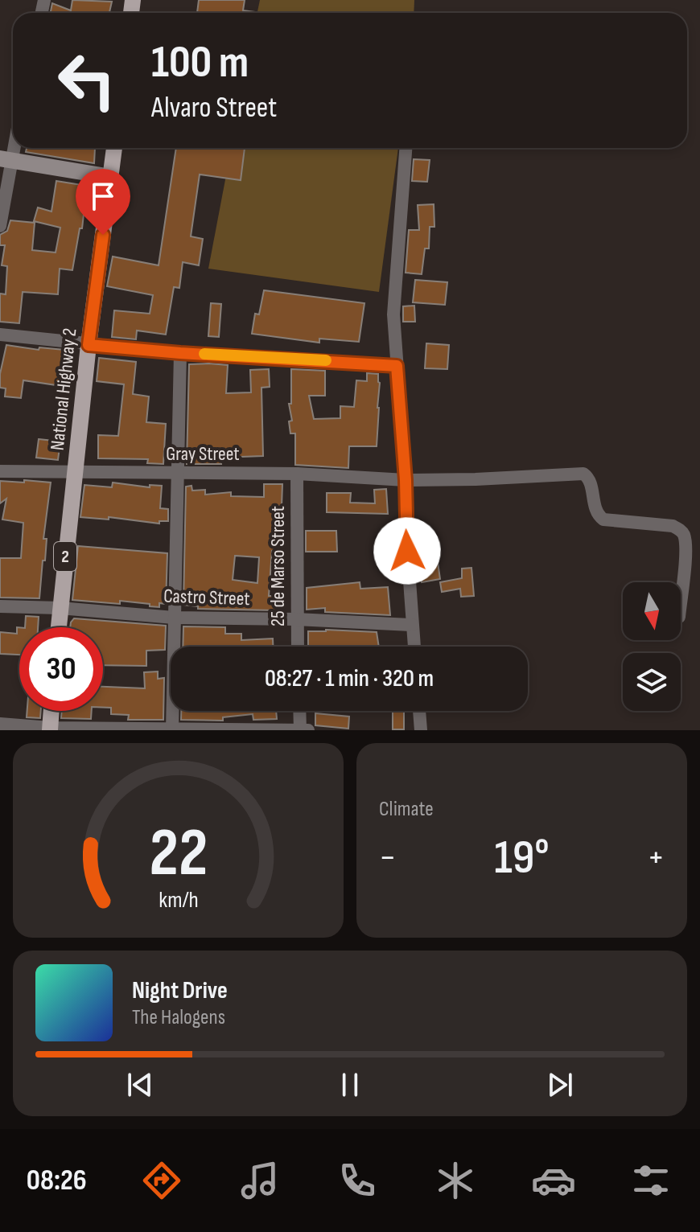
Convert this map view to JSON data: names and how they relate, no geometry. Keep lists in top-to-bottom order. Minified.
{"streets":{"main road":["National Highway 2","2"],"street":["Gray Street","25 de Marso Street","Castro Street"]},"crossings":[["National Highway 2","Gray Street"],["National Highway 2","Castro Street"],["Gray Street","25 de Marso Street"],["25 de Marso Street","Castro Street"]],"north":"bottom","page":{"turn":["100 m","Alvaro Street"],"limit":"30","trip":"08:27 · 1 min · 320 m","tile":"Climate","heat":["−","19°","+"],"song":["Night Drive","The Halogens"],"tabs":"08:26","gauge":["22","km/h"]}}
